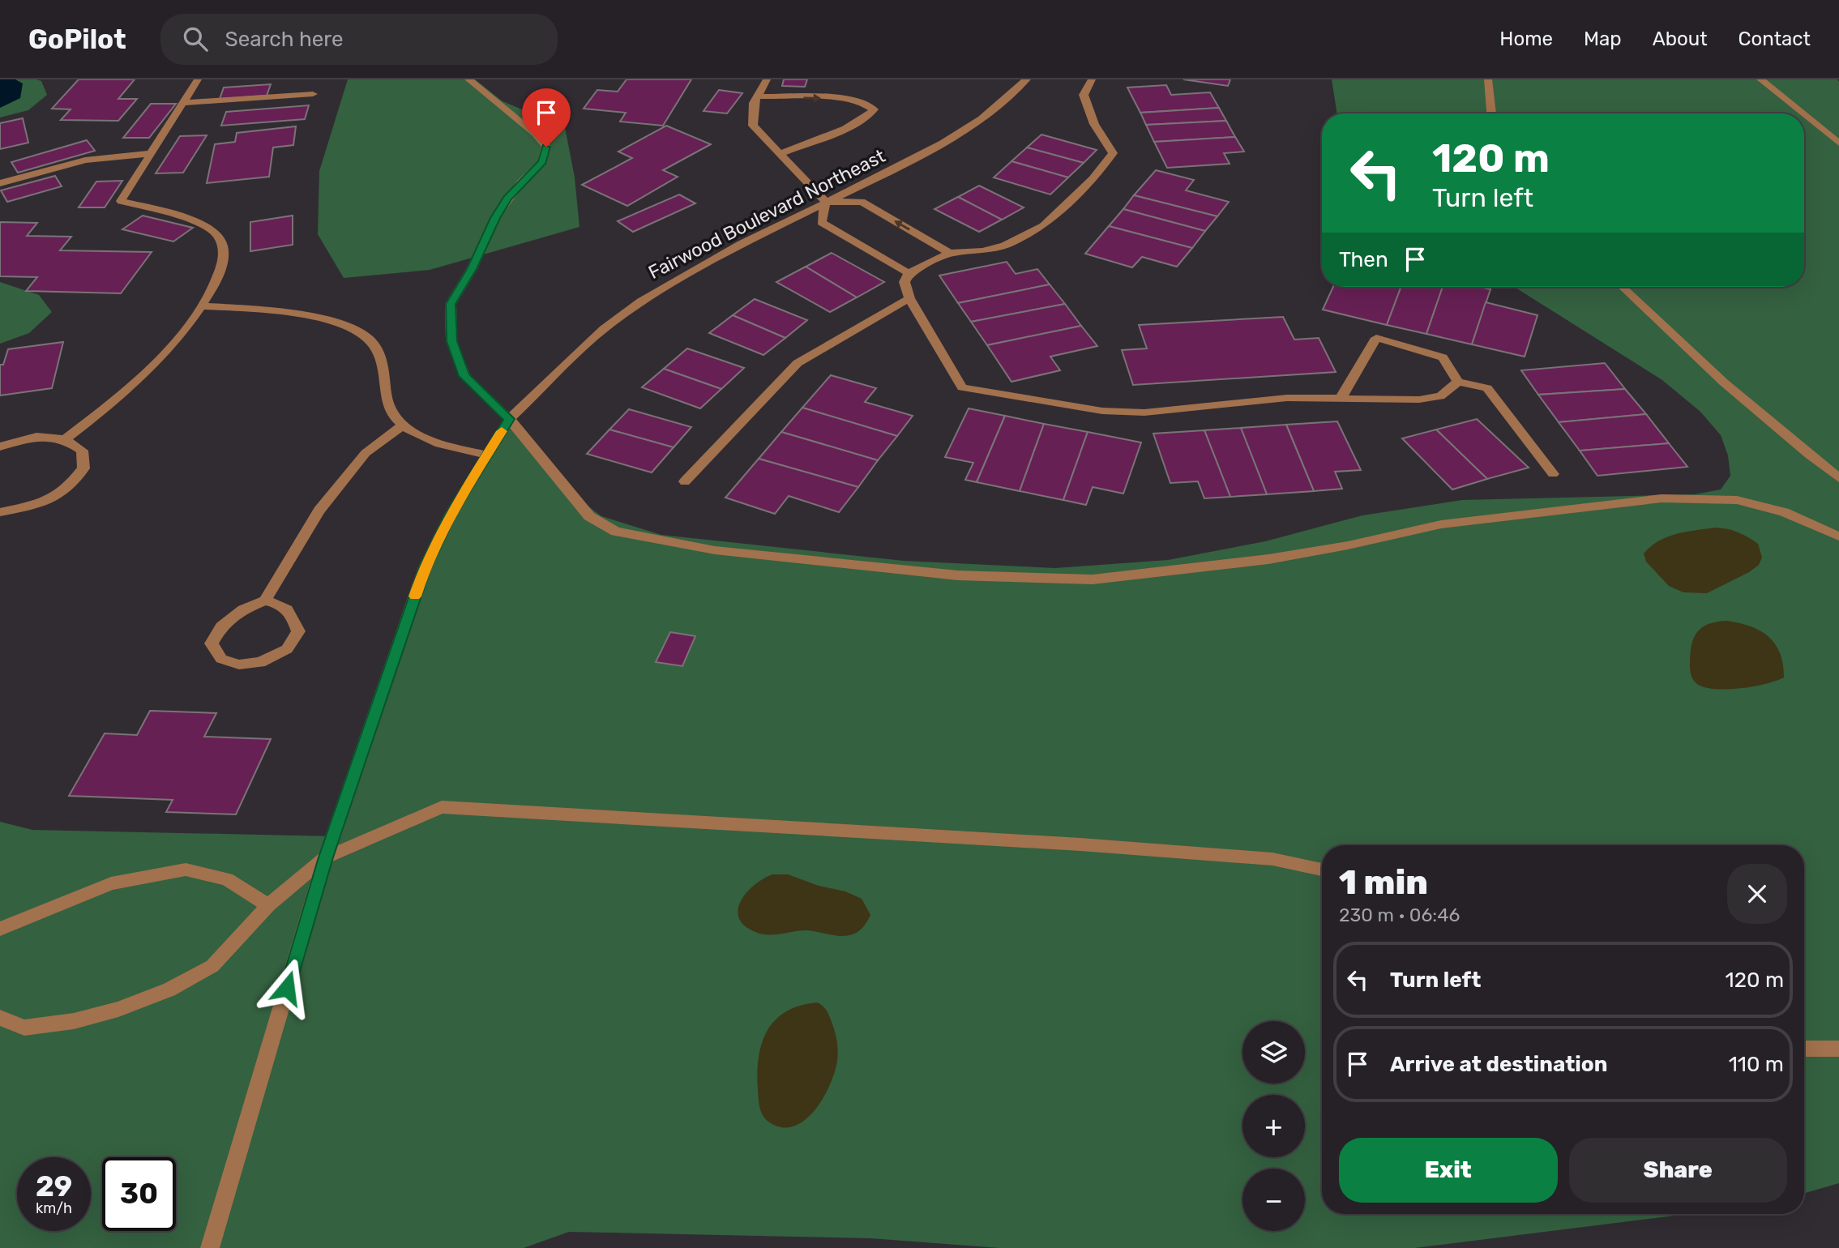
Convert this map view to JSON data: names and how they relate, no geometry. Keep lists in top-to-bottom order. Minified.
{"streets":{"street":["Fairwood Boulevard Northeast"]},"page":{"header":"GoPilot","search":"Search here","nav":["Home","Map","About","Contact"],"turn":["120 m","Turn left"],"then":"Then","heading":["1 min","230 m · 06:46"],"list":[{"name":"Turn left","value":"120 m"},{"name":"Arrive at destination","value":"110 m"}],"map_buttons":["+","−"],"buttons":["Exit","Share"],"speed":"29 km/h","limit":"30"}}
